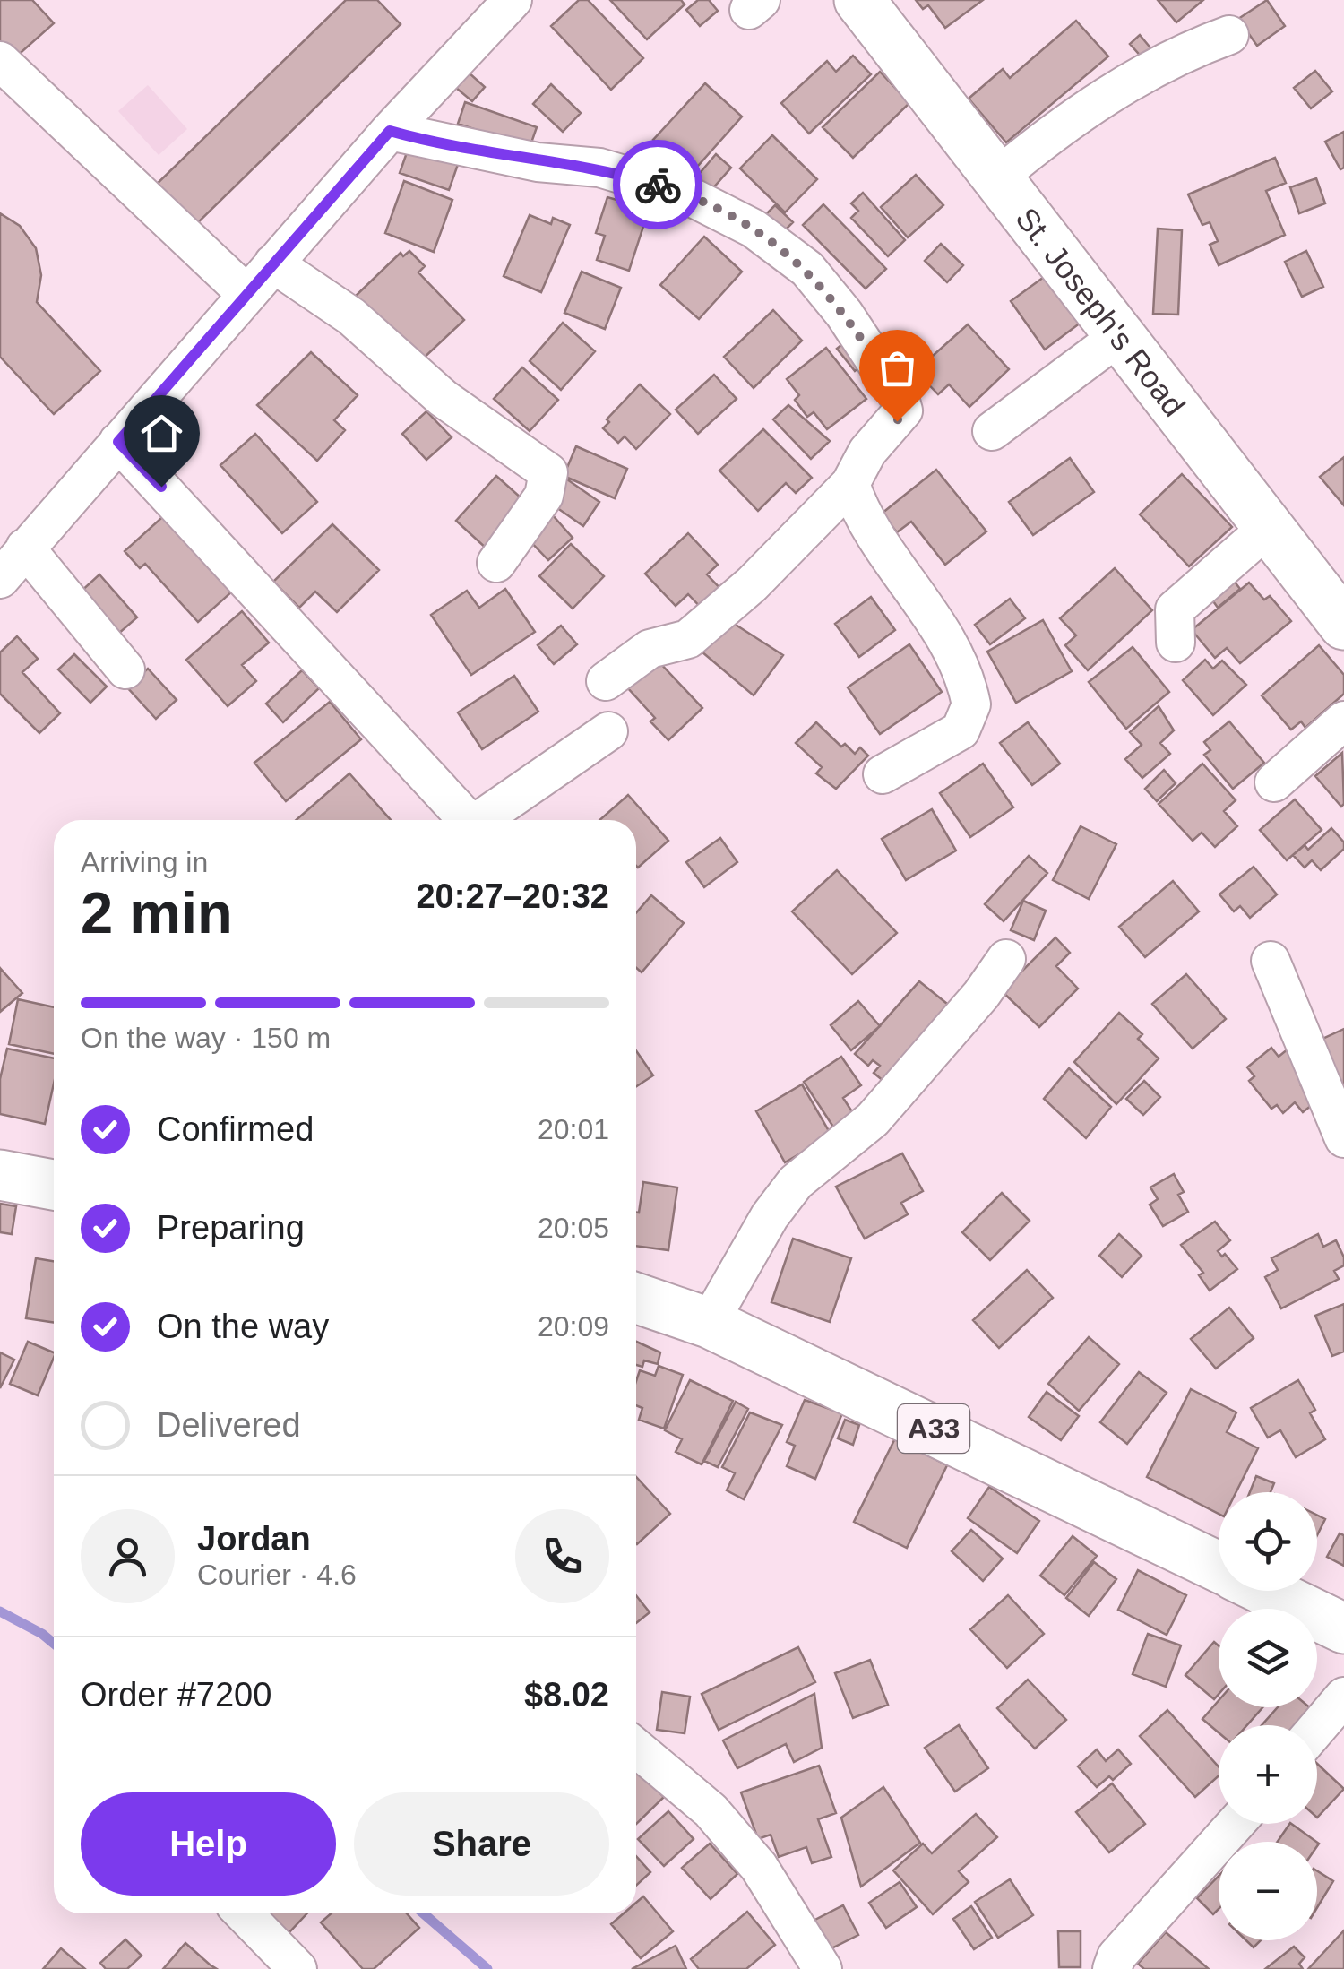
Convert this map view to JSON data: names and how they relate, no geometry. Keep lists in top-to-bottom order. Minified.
{"streets":{"main road":["St. Joseph's Road","A33"]},"page":{"heading":["2 min","Arriving in","20:27–20:32"],"panel":["Jordan","Courier · 4.6","Order #7200","$8.02"],"bar":"On the way · 150 m","list":[["Confirmed","20:01"],["Preparing","20:05"],["On the way","20:09"],"Delivered"],"map_buttons":["+","−"],"buttons":["Help","Share"]}}
